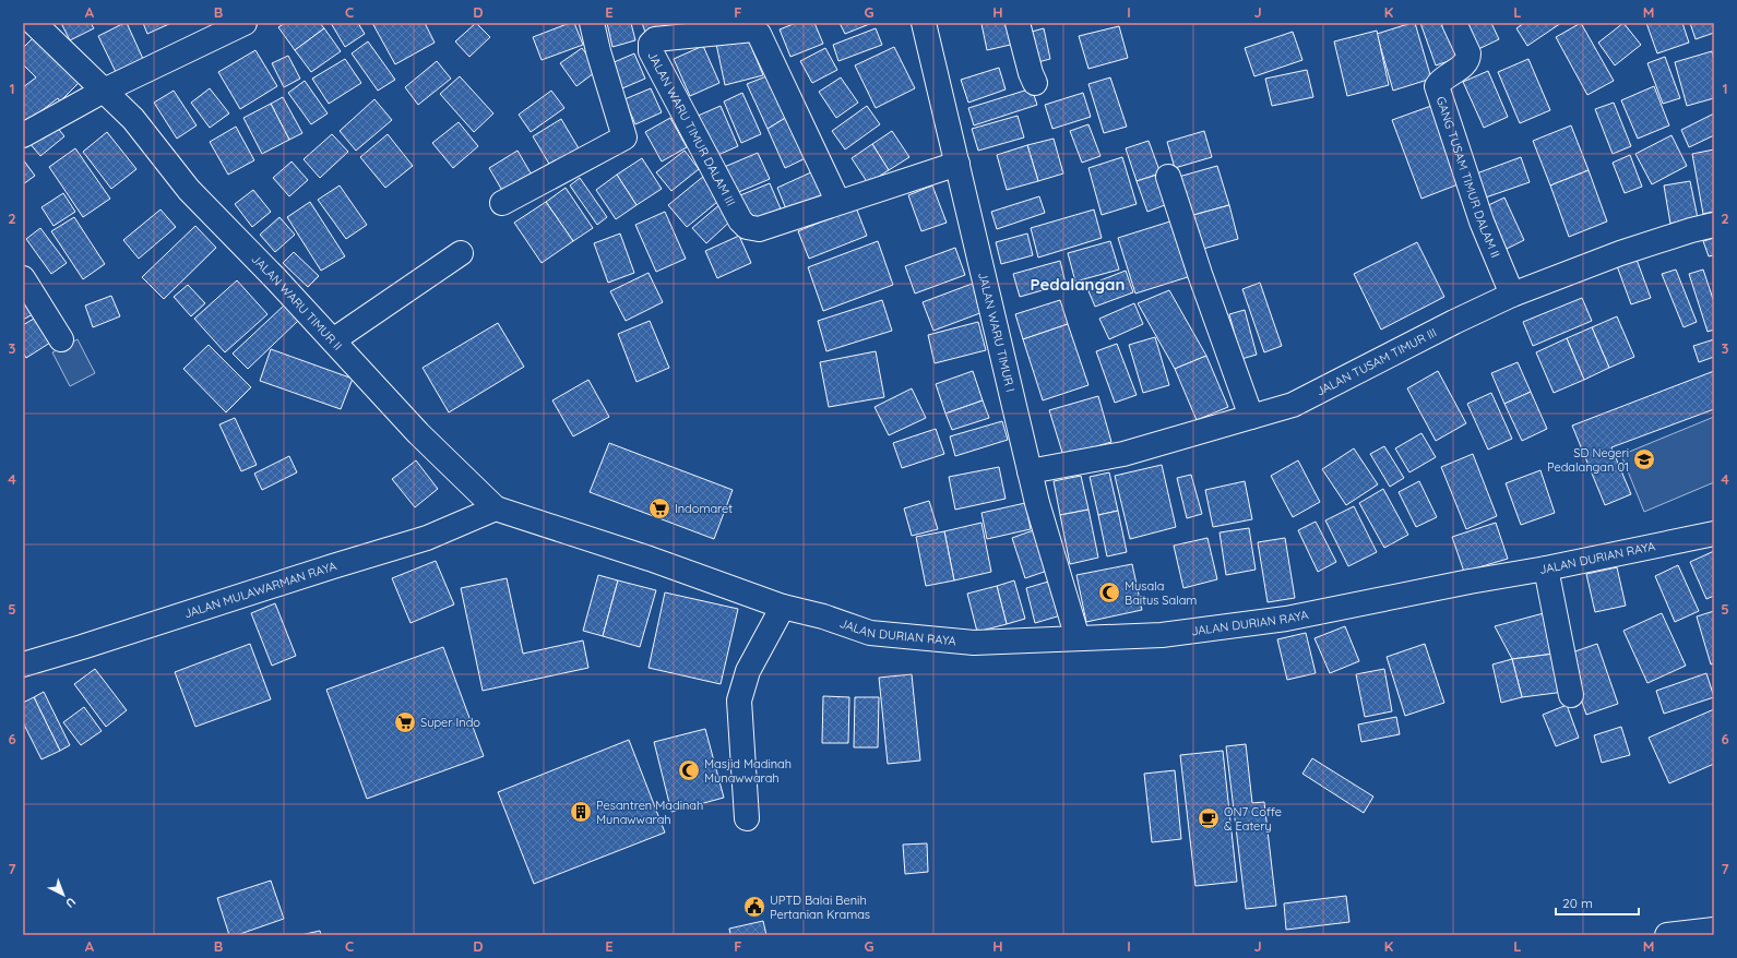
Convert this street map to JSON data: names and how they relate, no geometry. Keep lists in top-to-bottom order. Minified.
{"streets":{"main road":["JALAN WARU TIMUR DALAM III","GANG TUSAM TIMUR DALAM II","JALAN WARU TIMUR II","JALAN WARU TIMUR I","JALAN TUSAM TIMUR III","JALAN DURIAN RAYA","JALAN MULAWARMAN RAYA"]},"crossings":[["JALAN WARU TIMUR DALAM III","JALAN WARU TIMUR I"],["GANG TUSAM TIMUR DALAM II","JALAN TUSAM TIMUR III"],["JALAN WARU TIMUR II","JALAN DURIAN RAYA"],["JALAN WARU TIMUR II","JALAN MULAWARMAN RAYA"],["JALAN WARU TIMUR I","JALAN TUSAM TIMUR III"],["JALAN WARU TIMUR I","JALAN DURIAN RAYA"],["JALAN DURIAN RAYA","JALAN MULAWARMAN RAYA"]],"districts":["Pedalangan"],"places":{"school or university":["SD Negeri Pedalangan 01"],"supermarket":["Indomaret","Super Indo"],"mosque":["Musala Baitus Salam","Masjid Madinah Munawwarah"],"building":["Pesantren Madinah Munawwarah"],"cafe":["ON7 Coffe & Eatery"],"public building":["UPTD Balai Benih Pertanian Kramas"]},"scale_bar":"20 m","north":"bottom right","grid":{"columns":["A","B","C","D","E","F","G","H","I","J","K","L","M"],"rows":["1","2","3","4","5","6","7"]}}
